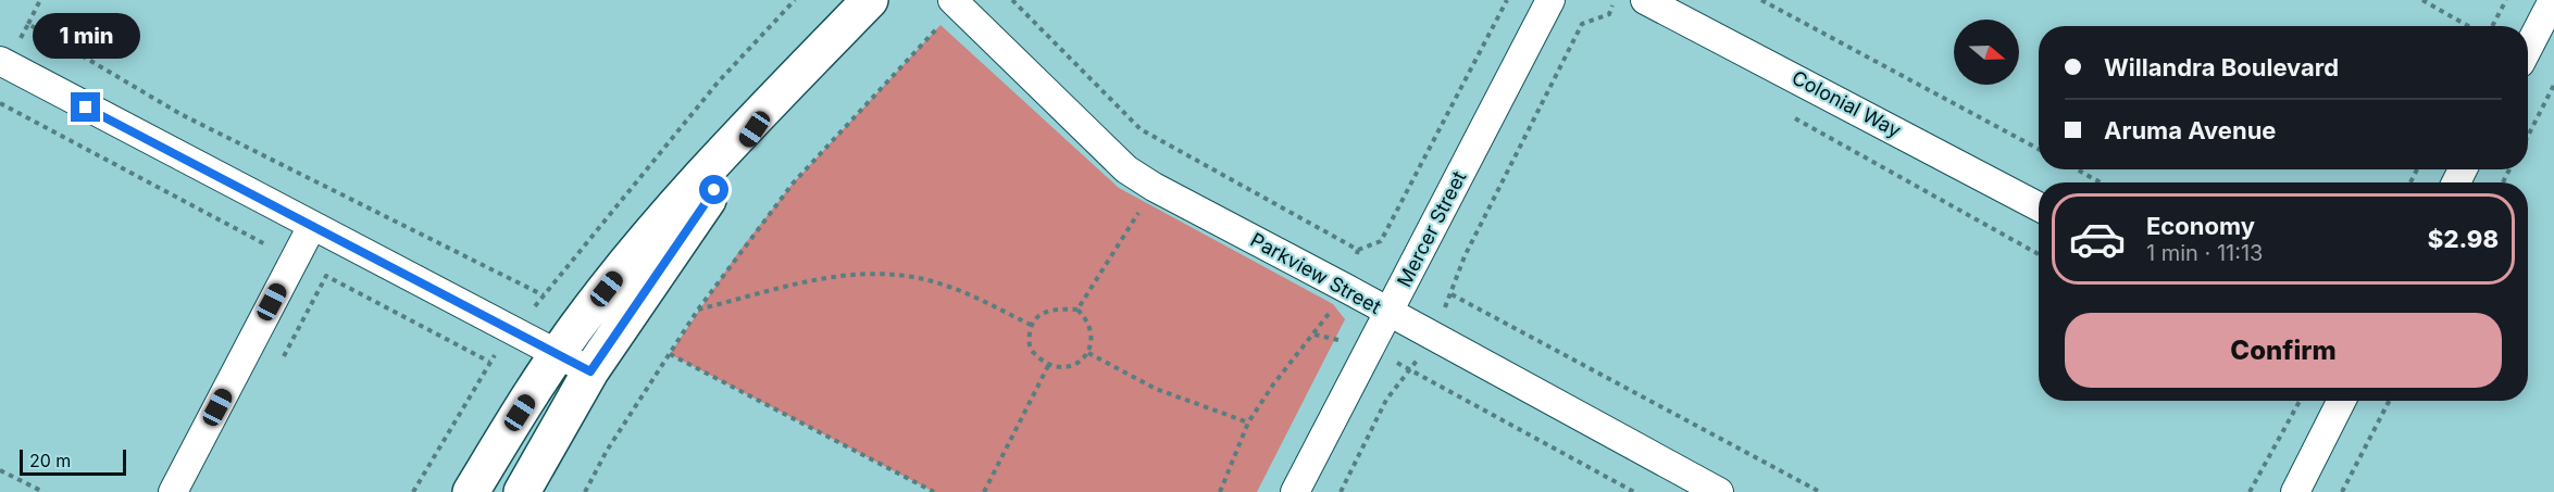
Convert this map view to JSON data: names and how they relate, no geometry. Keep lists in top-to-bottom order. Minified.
{"streets":{"street":["Colonial Way","Mercer Street","Parkview Street"]},"crossings":[["Mercer Street","Parkview Street"]],"scale_bar":"20 m","north":"right","page":{"bubble":"1 min","banner":["Willandra Boulevard","Aruma Avenue"],"list":[{"name":"Economy","note":"1 min · 11:13","value":"$2.98"}],"buttons":"Confirm","scale":"20 m"}}
